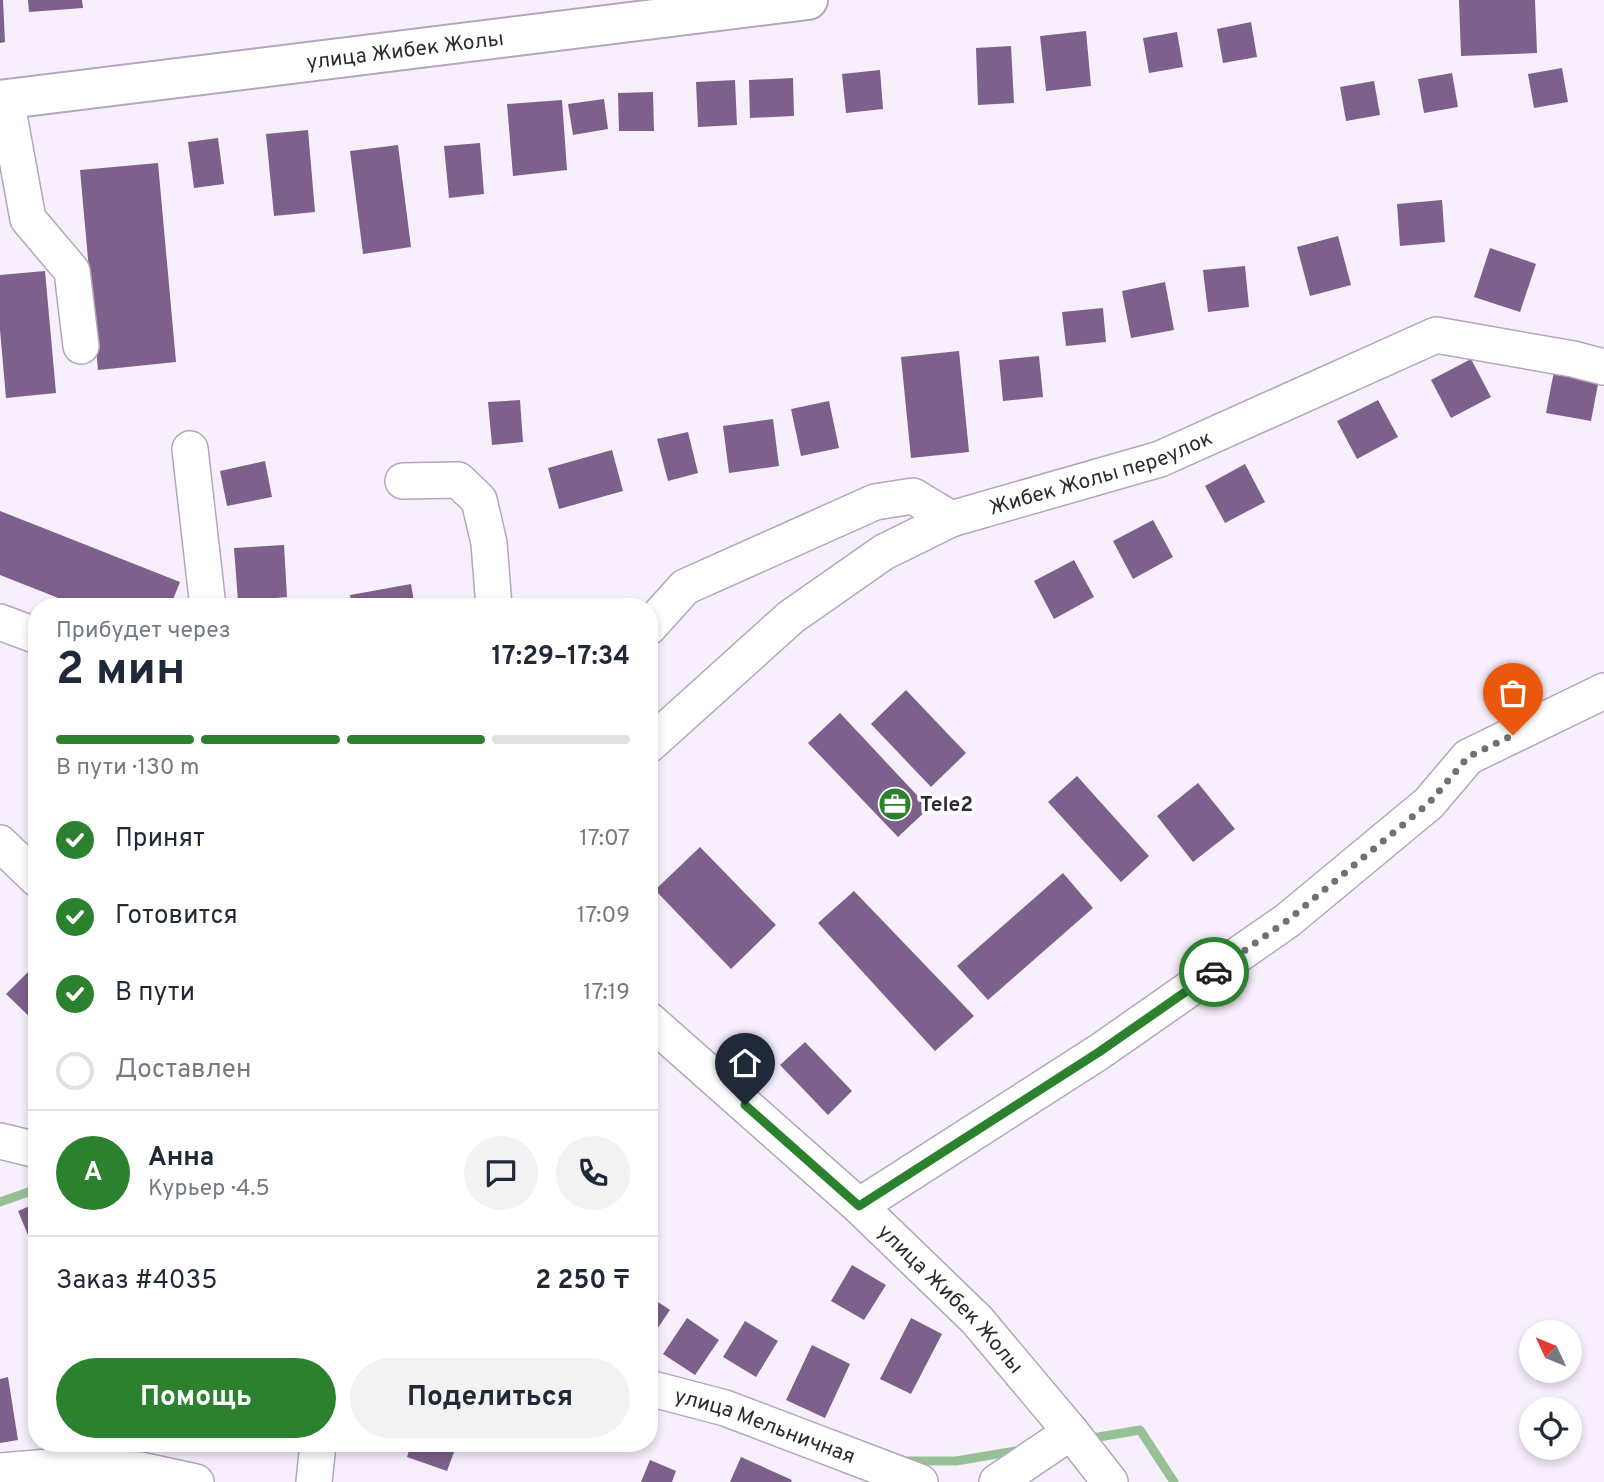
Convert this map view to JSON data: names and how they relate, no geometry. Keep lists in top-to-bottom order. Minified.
{"streets":{"main road":["улица Жибек Жолы"],"street":["Жибек Жолы переулок","улица Мельничная"]},"places":{"office":["Tele2"]},"north":"top left","page":{"heading":["2 мин","Прибудет через","17:29–17:34"],"panel":["Анна","Курьер · 4.5","Заказ #4035","2 250 ₸"],"bar":"В пути · 130 m","list":[["Принят","17:07"],["Готовится","17:09"],["В пути","17:19"],"Доставлен"],"round":"А","buttons":["Помощь","Поделиться"]}}
